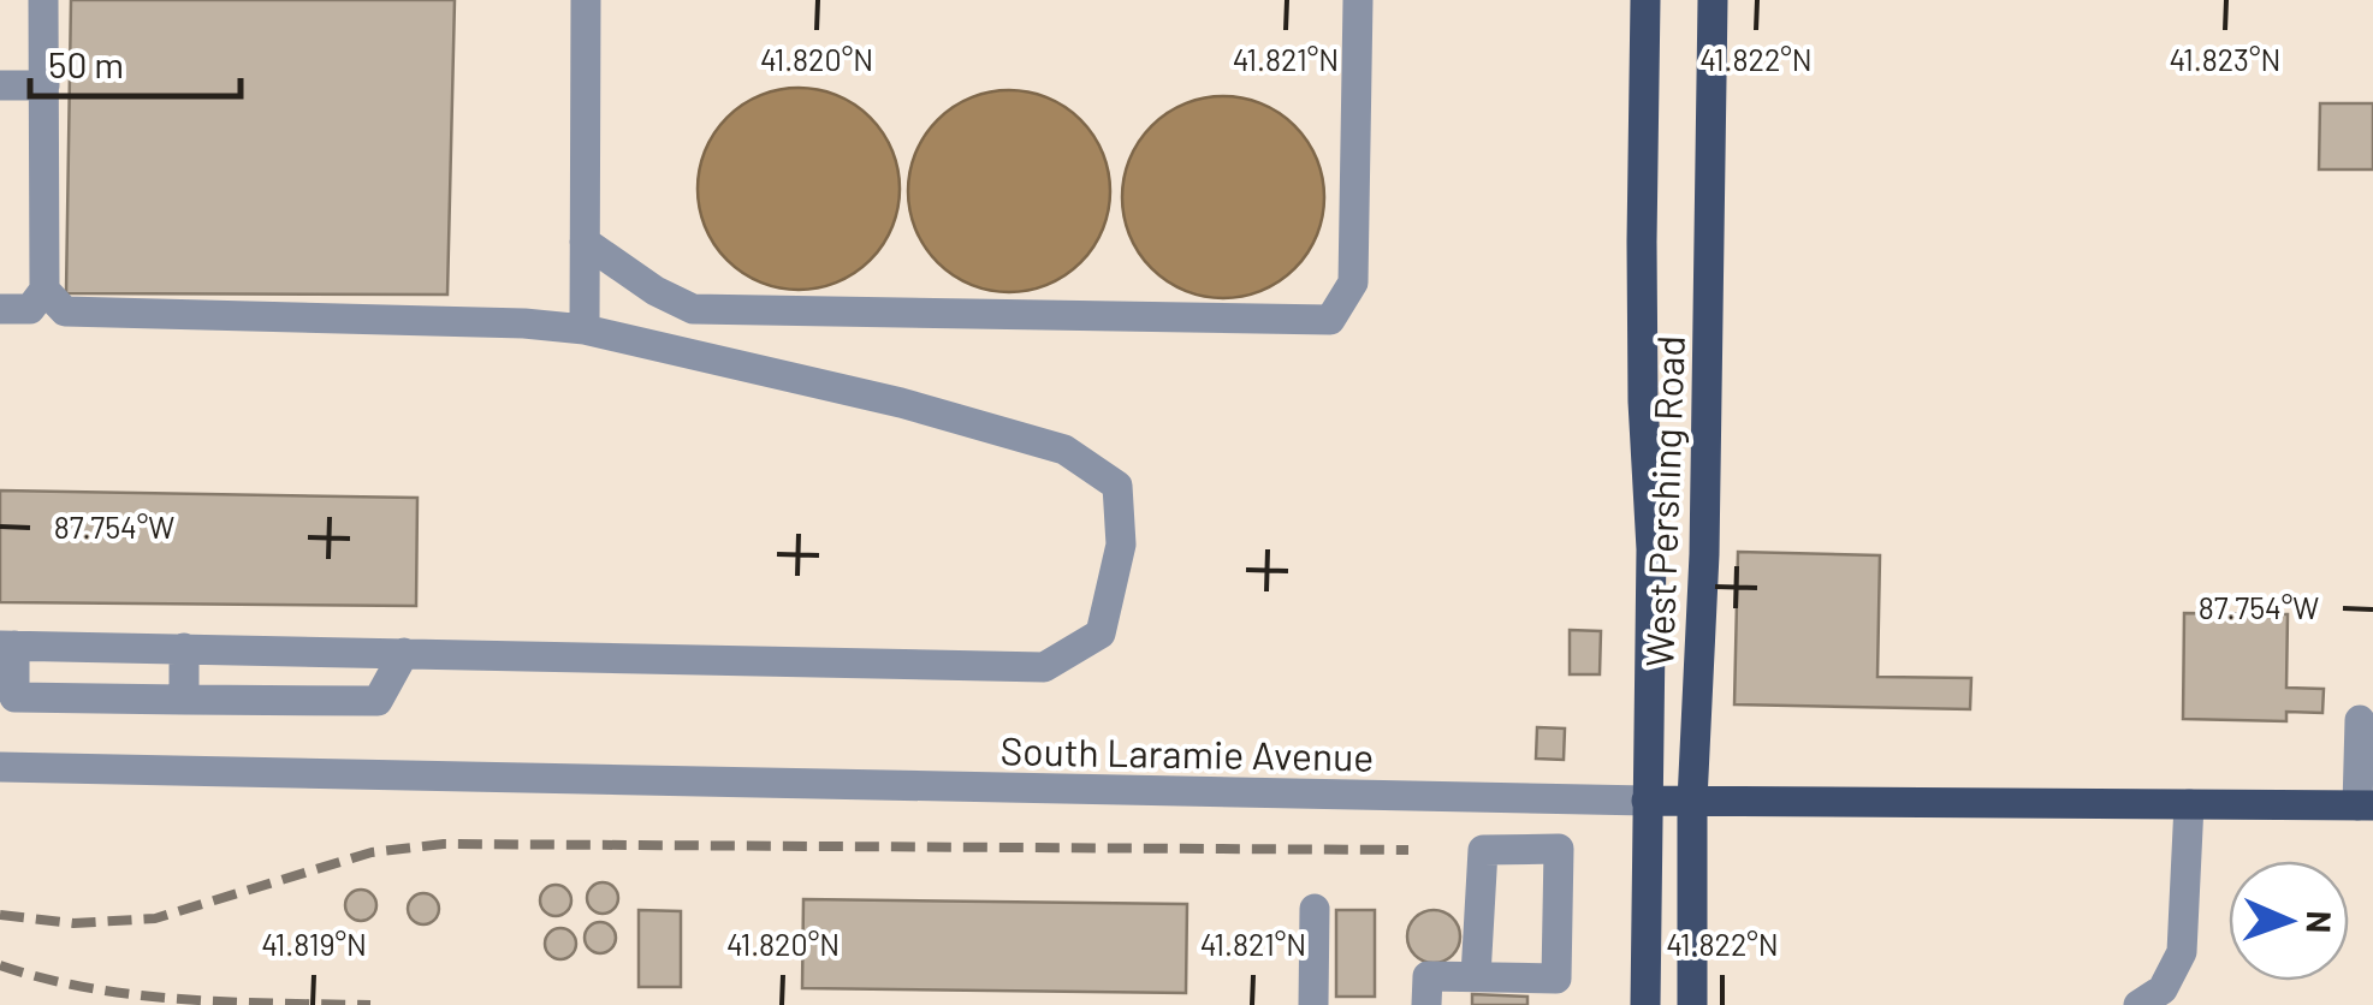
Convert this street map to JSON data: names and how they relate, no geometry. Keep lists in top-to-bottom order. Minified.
{"streets":{"main road":["West Pershing Road","South Laramie Avenue"]},"crossings":[["West Pershing Road","South Laramie Avenue"]],"scale_bar":"50 m","north":"right","coordinates":["41.820°N","41.821°N","41.822°N","41.823°N","87.754°W","41.819°N"]}
